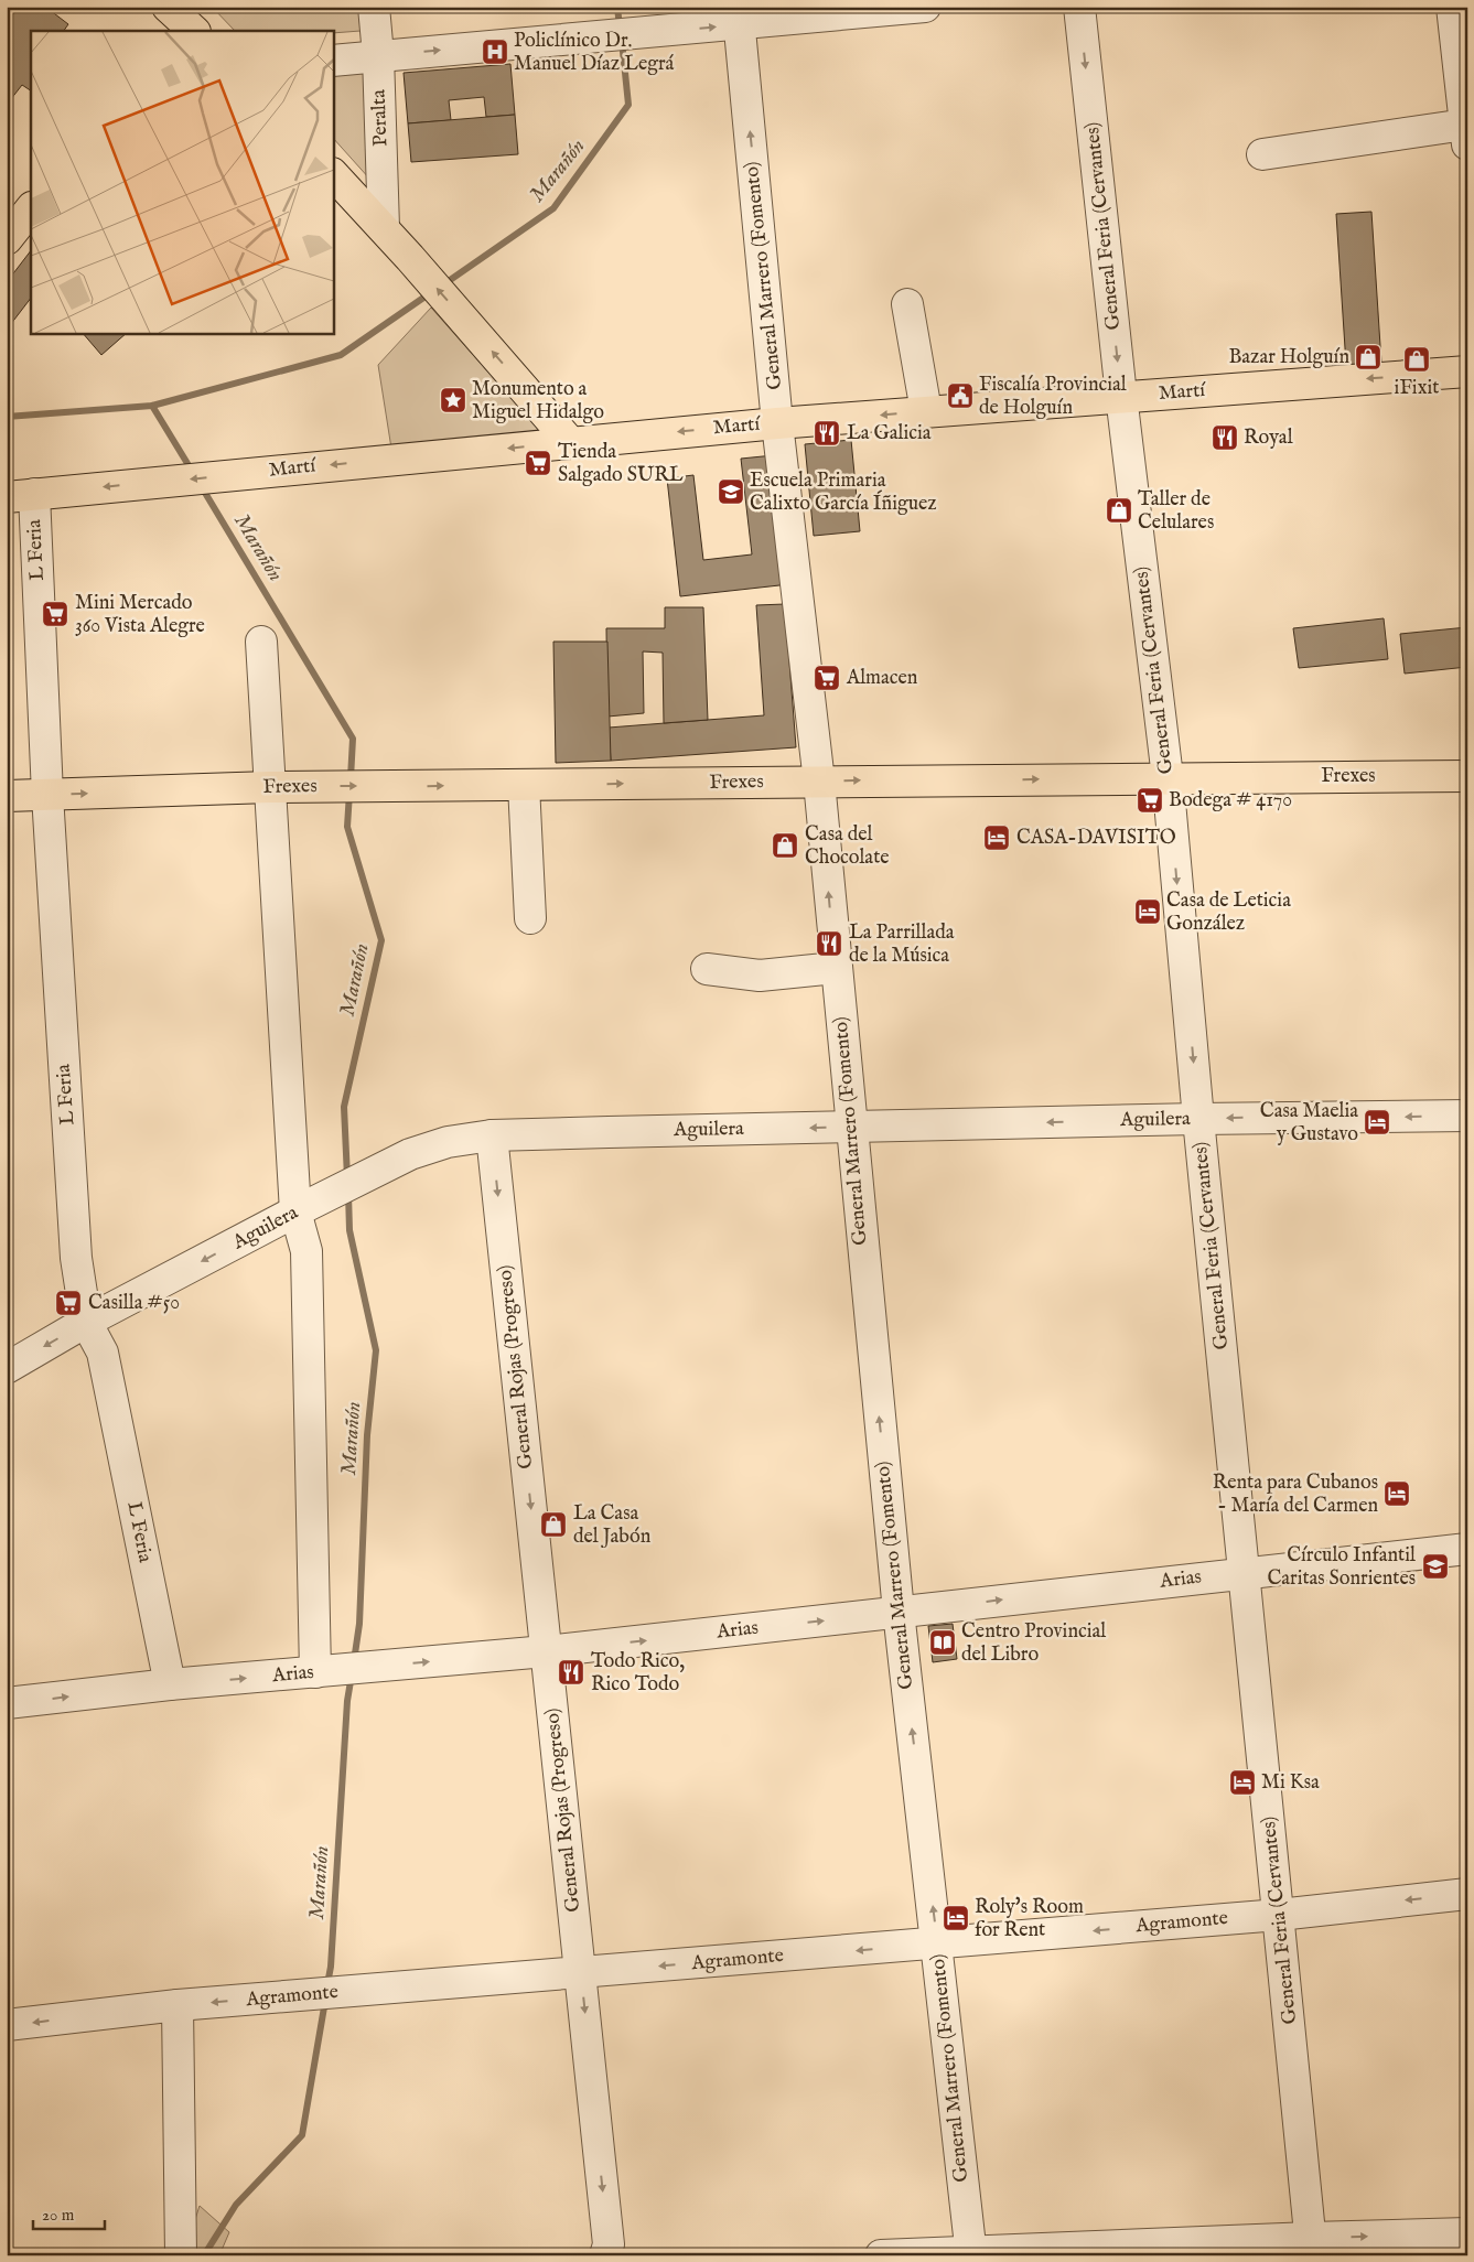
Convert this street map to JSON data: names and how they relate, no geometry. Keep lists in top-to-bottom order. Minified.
{"streets":{"main road":["Martí","Frexes"],"street":["Peralta","General Feria (Cervantes)","General Marrero (Fomento)","L Feria","Aguilera","General Rojas (Progreso)","Arias","Agramonte"]},"crossings":[["General Feria (Cervantes)","Martí"],["General Feria (Cervantes)","Frexes"],["General Feria (Cervantes)","Aguilera"],["General Feria (Cervantes)","Arias"],["General Feria (Cervantes)","Agramonte"],["General Marrero (Fomento)","Martí"],["General Marrero (Fomento)","Frexes"],["General Marrero (Fomento)","Aguilera"],["General Marrero (Fomento)","Arias"],["General Marrero (Fomento)","Agramonte"],["Martí","L Feria"],["L Feria","Frexes"],["L Feria","Aguilera"],["L Feria","Arias"],["Aguilera","General Rojas (Progreso)"],["General Rojas (Progreso)","Arias"],["General Rojas (Progreso)","Agramonte"]],"one_way":["General Marrero (Fomento)","Martí","Frexes","Aguilera","Arias","Agramonte"],"water":["Marañón"],"places":{"hospital":["Policlínico Dr. Manuel Díaz Legrá"],"shop":["Bazar Holguín","iFixit","Taller de Celulares","Casa del Chocolate","La Casa del Jabón"],"public building":["Fiscalía Provincial de Holguín"],"place":["Monumento a Miguel Hidalgo"],"restaurant":["La Galicia","Royal","La Parrillada de la Música","Todo Rico, Rico Todo"],"supermarket":["Tienda Salgado SURL","Mini Mercado 360 Vista Alegre","Almacen","Bodega # 4170","Casilla #50"],"school or university":["Escuela Primaria Calixto García Íñiguez","Círculo Infantil Caritas Sonrientes"],"hotel":["CASA-DAVISITO","Casa de Leticia González","Casa Maelia y Gustavo","Renta para Cubanos - María del Carmen","Mi Ksa","Roly's Room for Rent"],"library":["Centro Provincial del Libro"]},"scale_bar":"20 m"}
